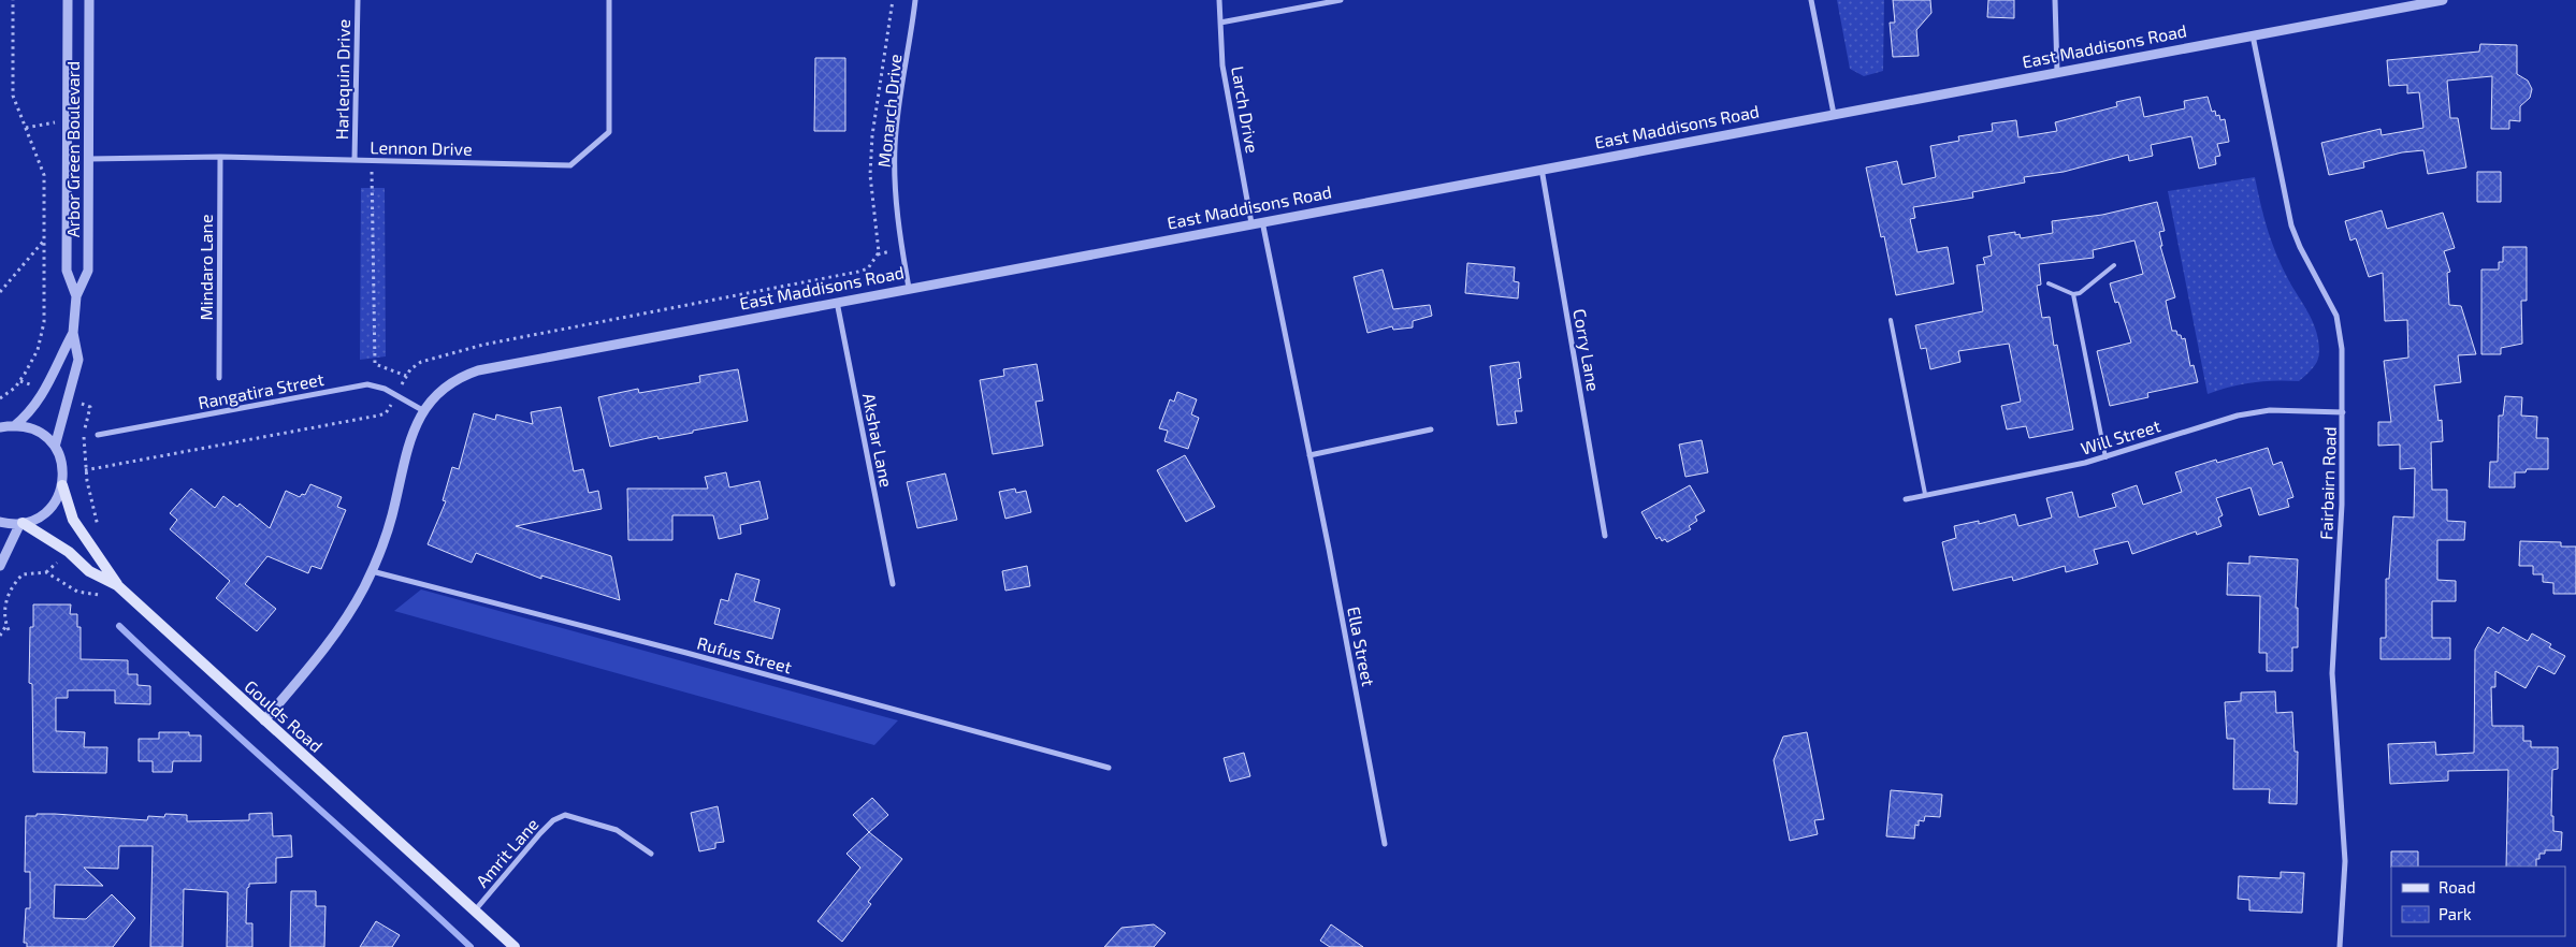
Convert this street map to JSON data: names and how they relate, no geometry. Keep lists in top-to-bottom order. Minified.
{"streets":{"main road":["Goulds Road"],"street":["East Maddisons Road","Harlequin Drive","Larch Drive","Monarch Drive","Lennon Drive","Arbor Green Boulevard","Mindaro Lane","Corry Lane","Rangatira Street","Will Street","Akshar Lane","Fairbairn Road","Ella Street","Rufus Street","Amrit Lane"]},"crossings":[["East Maddisons Road","Larch Drive"],["East Maddisons Road","Monarch Drive"],["East Maddisons Road","Corry Lane"],["East Maddisons Road","Rangatira Street"],["East Maddisons Road","Akshar Lane"],["East Maddisons Road","Fairbairn Road"],["East Maddisons Road","Ella Street"],["East Maddisons Road","Rufus Street"],["East Maddisons Road","Goulds Road"],["Harlequin Drive","Lennon Drive"],["Lennon Drive","Arbor Green Boulevard"],["Lennon Drive","Mindaro Lane"],["Will Street","Fairbairn Road"],["Goulds Road","Amrit Lane"]],"legend":["Road","Park"]}
